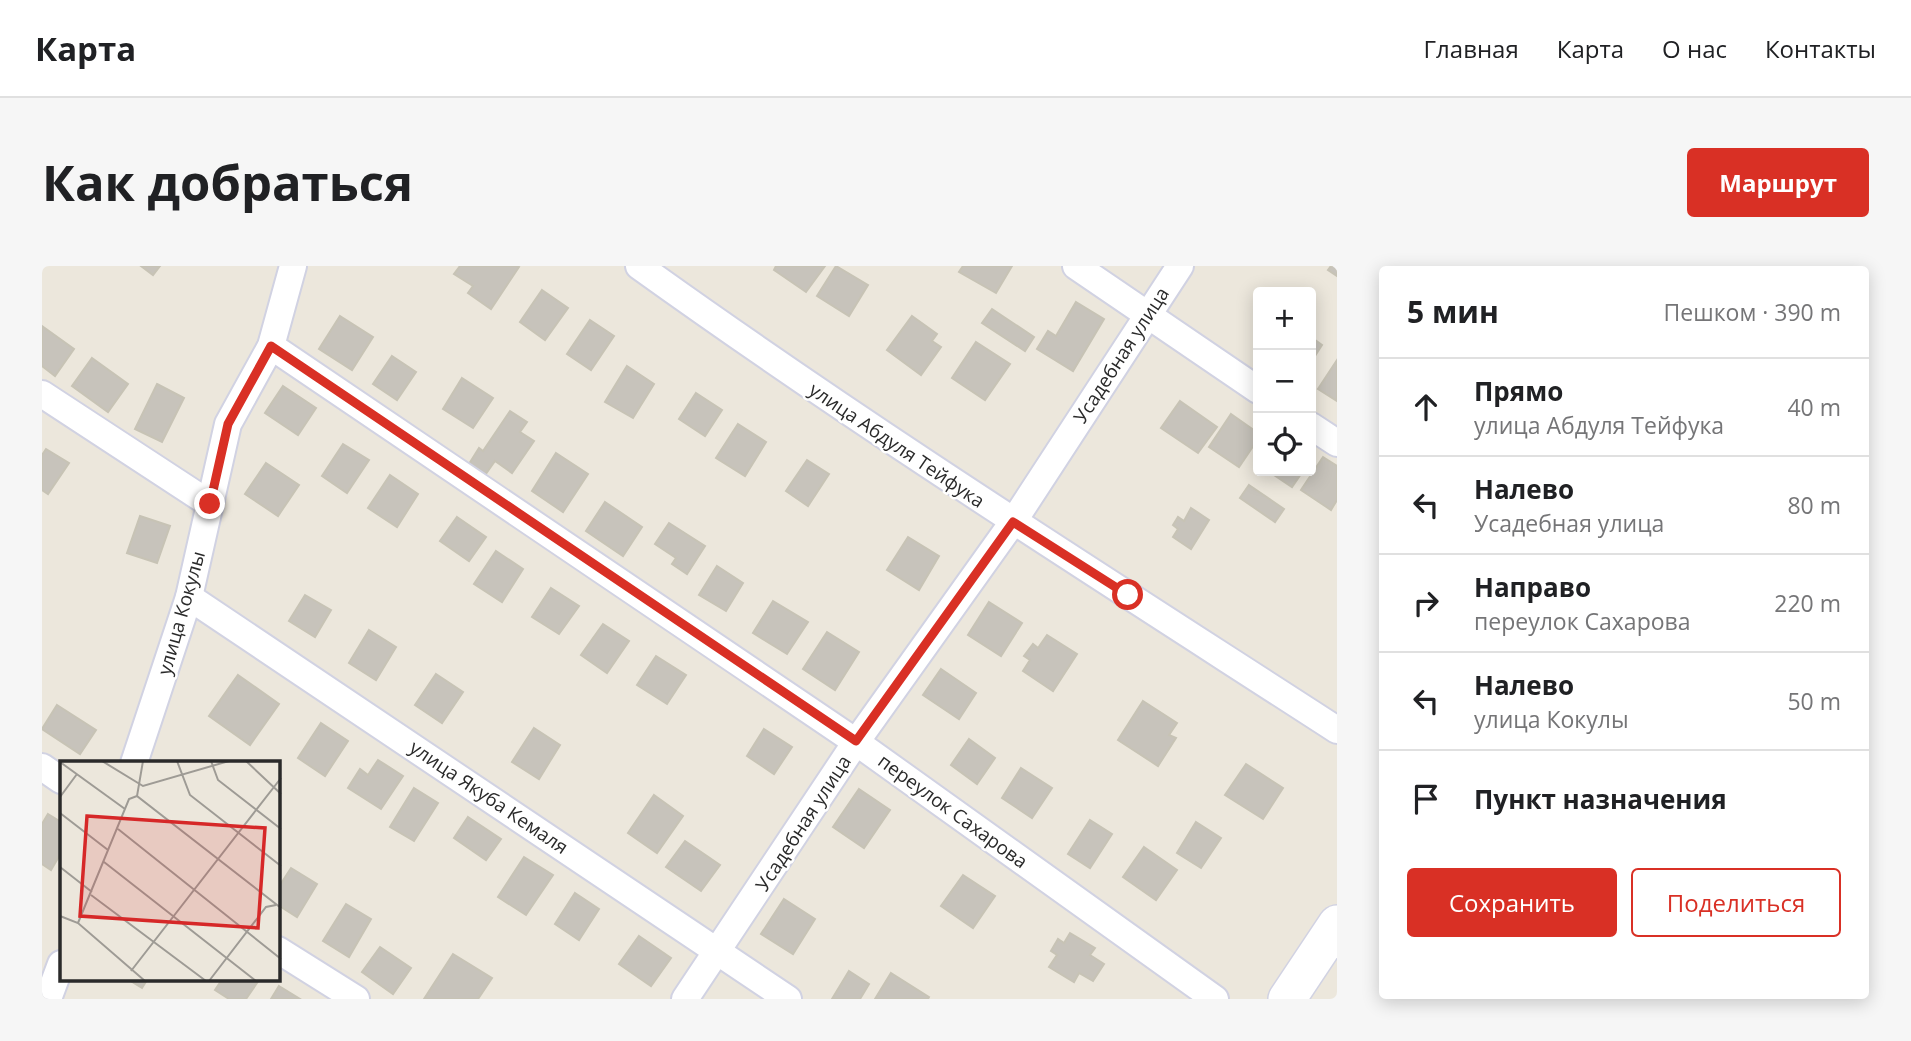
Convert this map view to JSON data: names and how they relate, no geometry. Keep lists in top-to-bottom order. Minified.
{"streets":{"street":["Усадебная улица","улица Абдуля Тейфука","улица Кокулы","улица Якуба Кемаля","переулок Сахарова"]},"crossings":[["Усадебная улица","улица Абдуля Тейфука"],["Усадебная улица","улица Якуба Кемаля"],["Усадебная улица","переулок Сахарова"],["улица Кокулы","улица Якуба Кемаля"],["улица Кокулы","переулок Сахарова"]],"page":{"header":"Карта","nav":["Главная","Карта","О нас","Контакты"],"buttons":["Маршрут",["Сохранить","Поделиться"]],"title":"Как добраться","heading":["5 мин","Пешком · 390 m"],"map_buttons":["+","−"],"list":[["Прямо","улица Абдуля Тейфука","40 m"],["Налево","Усадебная улица","80 m"],["Направо","переулок Сахарова","220 m"],["Налево","улица Кокулы","50 m"],"Пункт назначения"]}}
